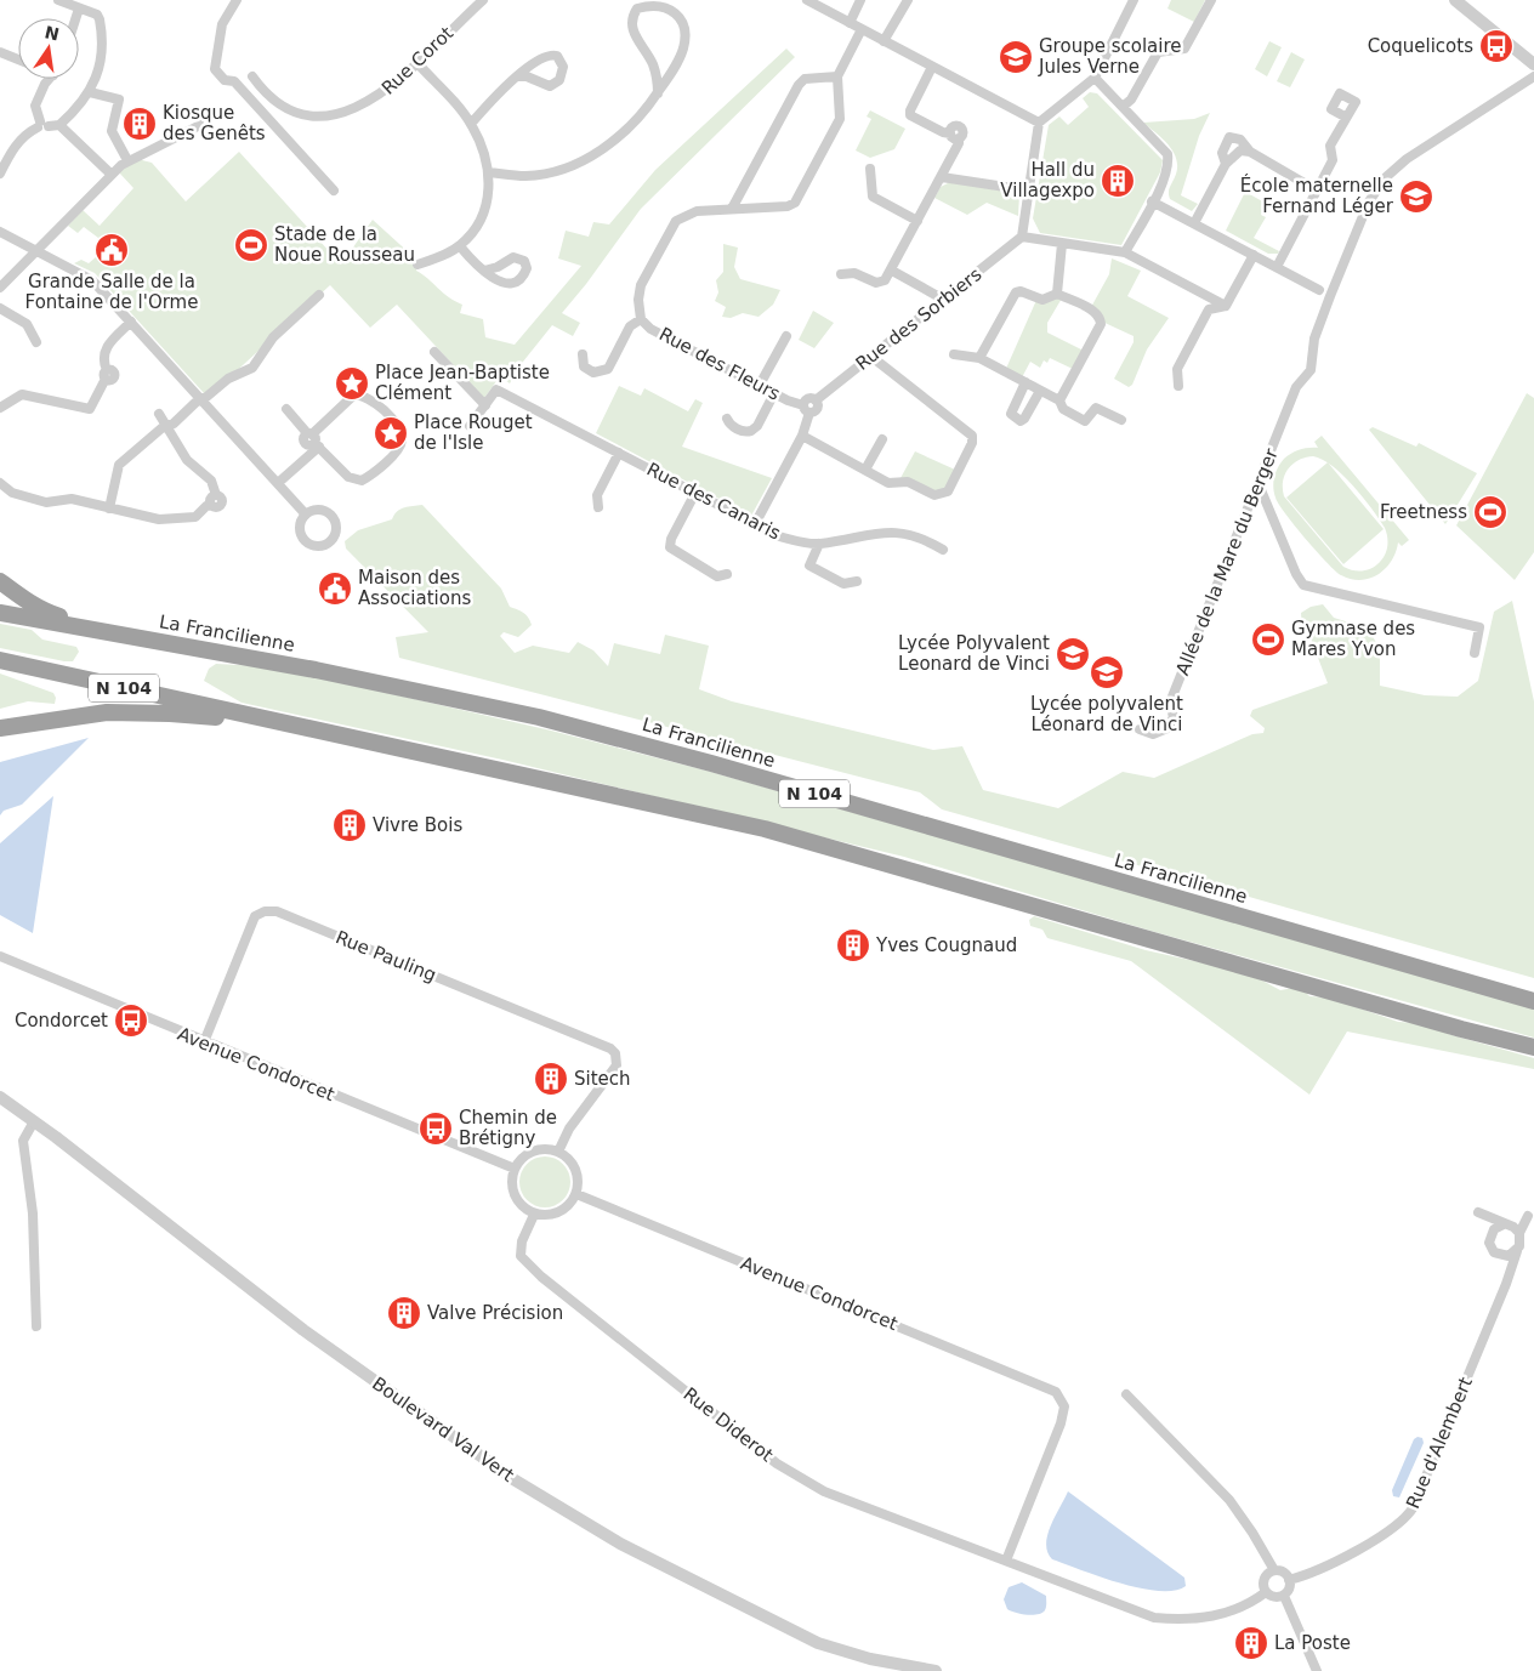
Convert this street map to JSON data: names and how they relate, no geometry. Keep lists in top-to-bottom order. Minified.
{"streets":{"highway":["La Francilienne","N 104"],"street":["Rue Corot","Rue des Sorbiers","Rue des Fleurs","Rue des Canaris","Allée de la Mare du Berger","Rue Pauling","Avenue Condorcet","Rue Diderot","Boulevard Val Vert","Rue d'Alembert"]},"crossings":[["Rue des Sorbiers","Rue des Fleurs"],["Rue Pauling","Avenue Condorcet"],["Rue Pauling","Rue Diderot"],["Avenue Condorcet","Rue Diderot"]],"places":{"bus stop":["Coquelicots","Condorcet","Chemin de Brétigny"],"school or university":["Groupe scolaire Jules Verne","École maternelle Fernand Léger","Lycée Polyvalent Leonard de Vinci","Lycée polyvalent Léonard de Vinci"],"building":["Kiosque des Genêts","Hall du Villagexpo","Vivre Bois","Yves Cougnaud","Sitech","Valve Précision","La Poste"],"sports":["Stade de la Noue Rousseau","Freetness","Gymnase des Mares Yvon"],"public building":["Grande Salle de la Fontaine de l'Orme","Maison des Associations"],"place":["Place Jean-Baptiste Clément","Place Rouget de l'Isle"]},"north":"top"}
